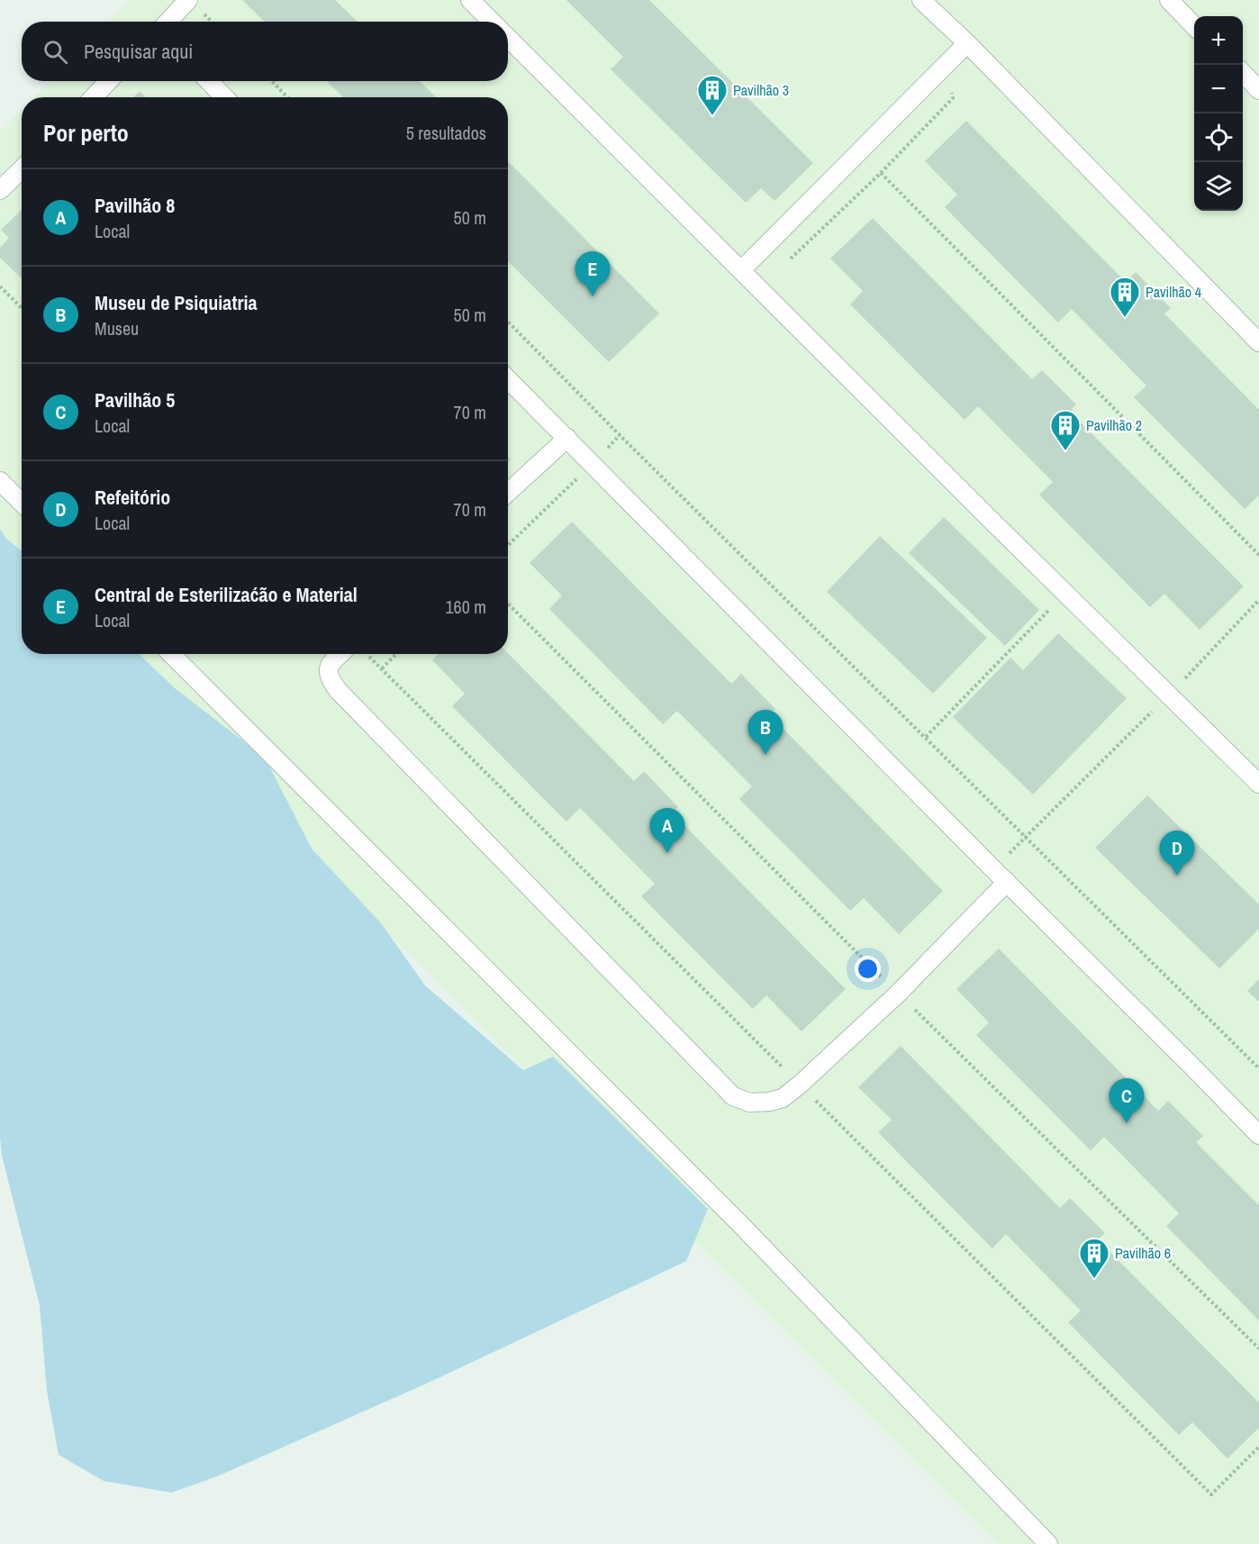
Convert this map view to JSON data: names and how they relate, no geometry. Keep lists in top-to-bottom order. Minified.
{"places":{"building":["Pavilhão 3","Pavilhão 4","Pavilhão 2","Pavilhão 6"]},"page":{"map_buttons":["+","−"],"search":"Pesquisar aqui","heading":["Por perto","5 resultados"],"list":[{"mark":"A","name":"Pavilhão 8","note":"Local","value":"50 m"},{"mark":"B","name":"Museu de Psiquiatria","note":"Museu","value":"50 m"},{"mark":"C","name":"Pavilhão 5","note":"Local","value":"70 m"},{"mark":"D","name":"Refeitório","note":"Local","value":"70 m"},{"mark":"E","name":"Central de Esterilizaćão e Material","note":"Local","value":"160 m"}],"pins":["E","B","A","D","C"]}}
